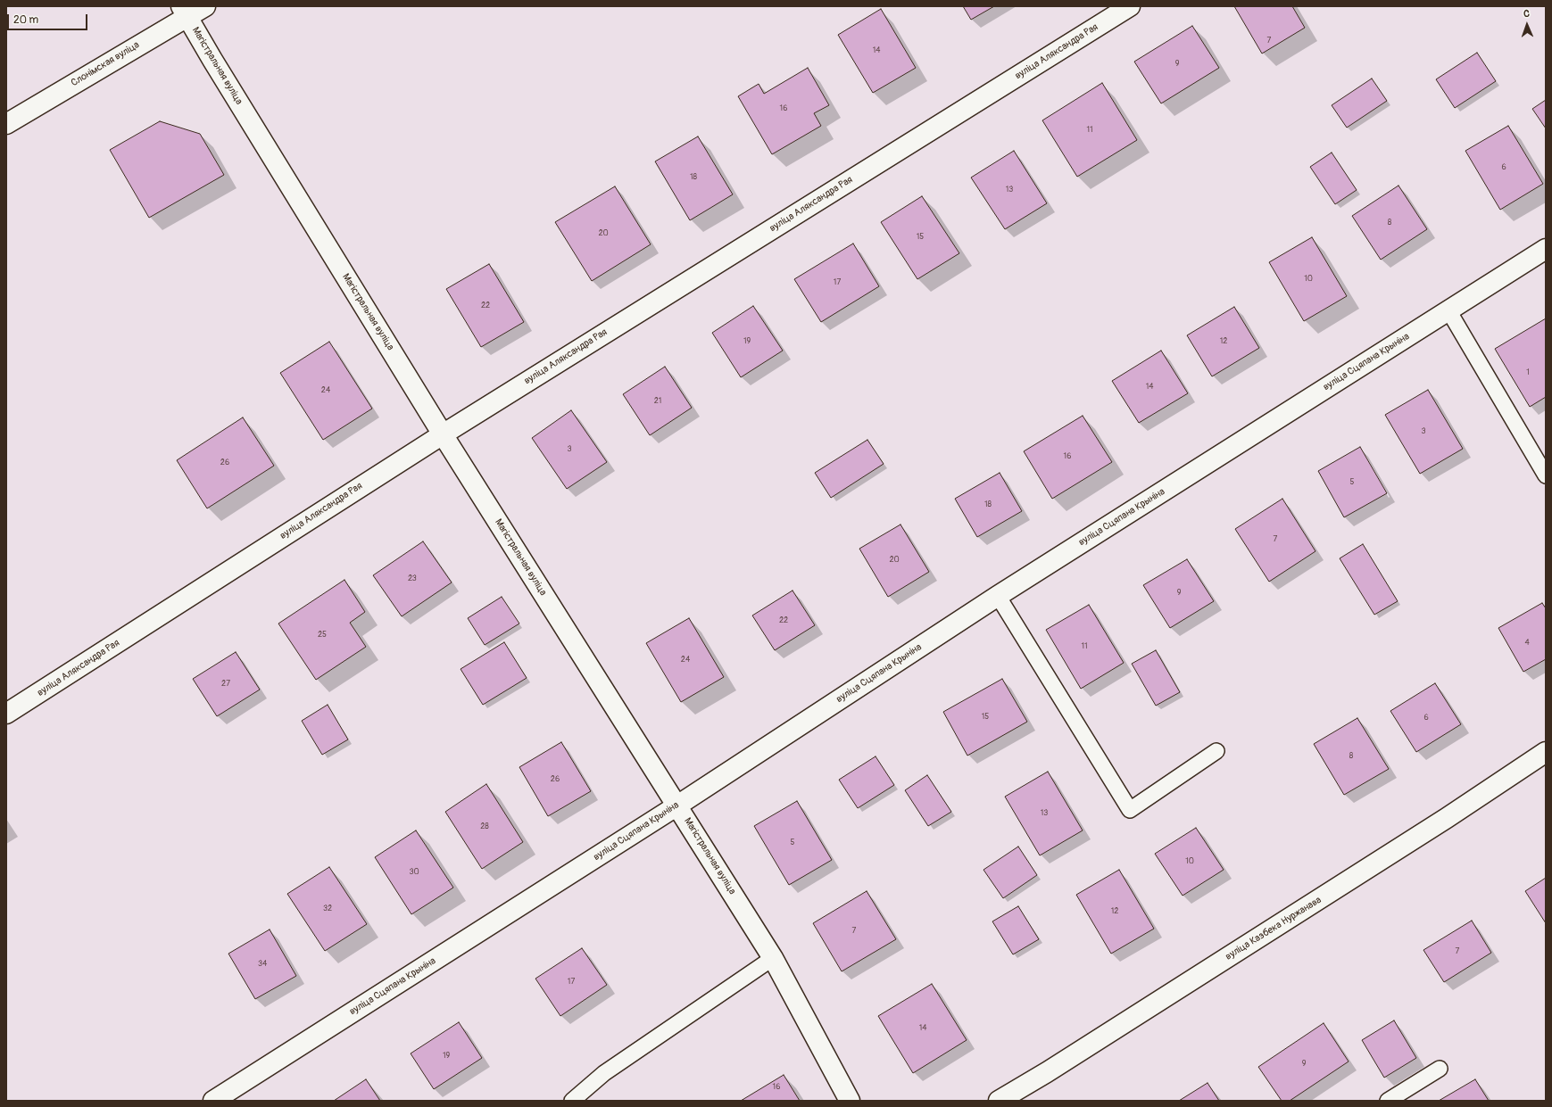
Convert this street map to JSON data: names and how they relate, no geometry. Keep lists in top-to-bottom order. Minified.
{"streets":{"street":["вуліца Аляксандра Рая","Слонімская вуліца","Магістральная вуліца","вуліца Сцяпана Крыніна","вуліца Казбека Нуржанава"]},"crossings":[["вуліца Аляксандра Рая","Магістральная вуліца"],["Слонімская вуліца","Магістральная вуліца"],["Магістральная вуліца","вуліца Сцяпана Крыніна"]],"house_numbers":["7","14","9","16","11","6","18","13","8","20","15","10","17","22","19","12","1","14","24","21","3","3","16","26","5","18","7","20","23","9","22","25","4","11","24","27","15","6","8","26","13","28","5","10","30","32","12","7","7","34","17","14","19","9","16"],"scale_bar":"20 m","north":"top"}
